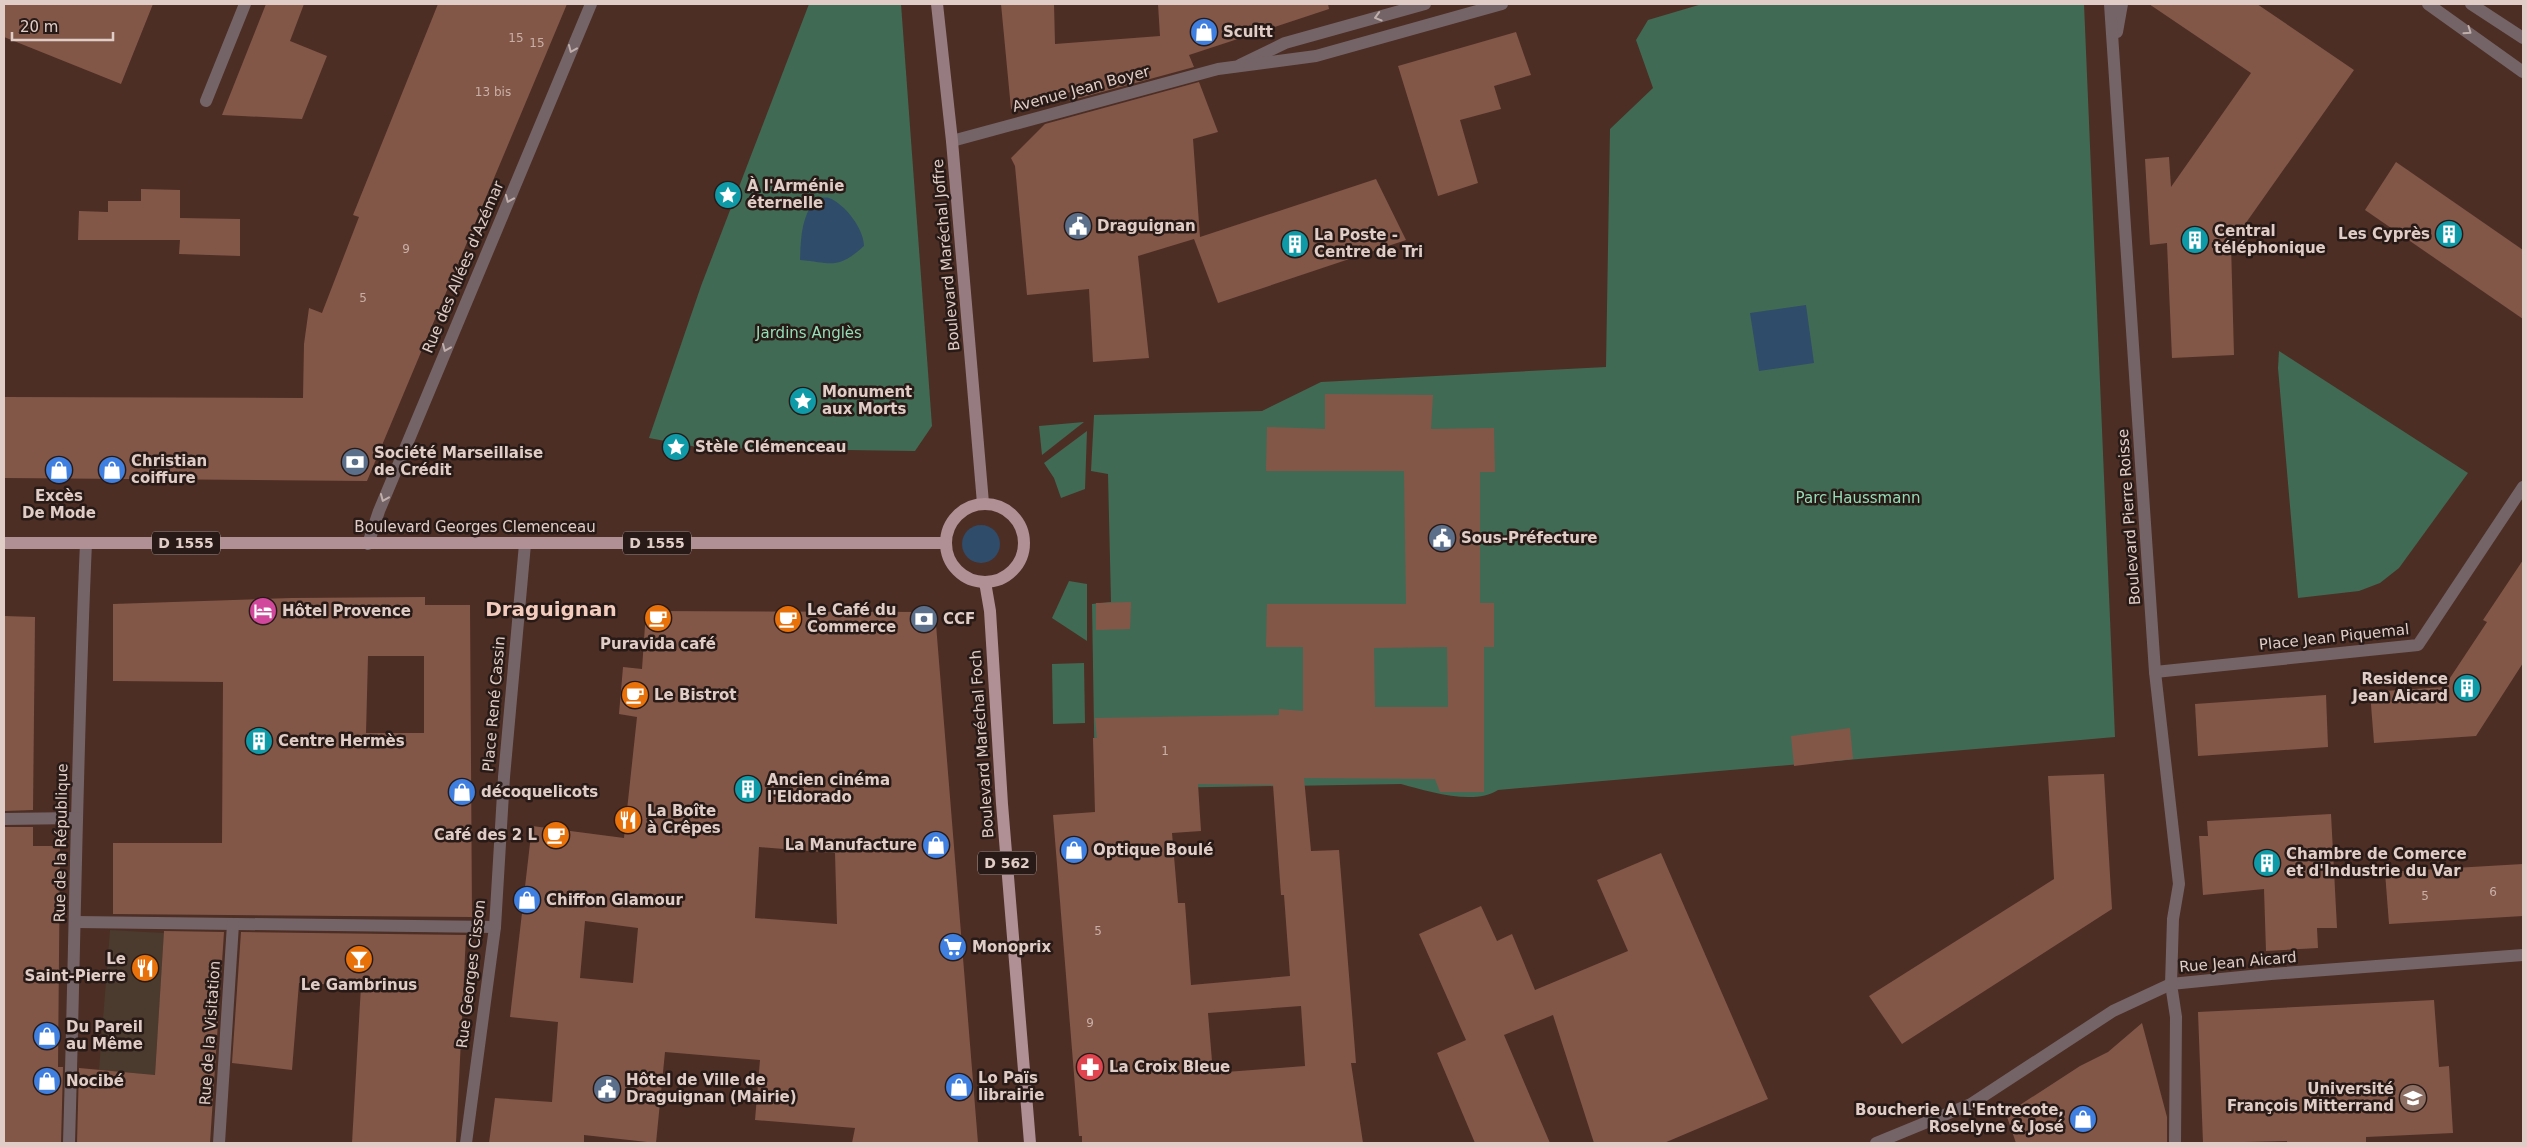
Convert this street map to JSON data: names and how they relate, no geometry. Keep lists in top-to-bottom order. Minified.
{"streets":{"main road":["Boulevard Maréchal Joffre","Boulevard Georges Clemenceau","D 1555","Boulevard Maréchal Foch","D 562"],"street":["Avenue Jean Boyer","Rue des Allées d'Azémar","Boulevard Pierre Roisse","Place Jean Piquemal","Place René Cassin","Rue de la République","Rue Jean Aicard","Rue Georges Cisson","Rue de la Visitation"]},"crossings":[["Avenue Jean Boyer","Boulevard Maréchal Joffre"],["Boulevard Maréchal Joffre","Boulevard Georges Clemenceau"],["Boulevard Maréchal Joffre","Boulevard Maréchal Foch"],["Rue des Allées d'Azémar","Boulevard Georges Clemenceau"],["Boulevard Pierre Roisse","Place Jean Piquemal"],["Boulevard Pierre Roisse","Rue Jean Aicard"],["Boulevard Georges Clemenceau","Place René Cassin"],["Boulevard Georges Clemenceau","Boulevard Maréchal Foch"],["Boulevard Georges Clemenceau","Rue de la République"],["Place René Cassin","Rue Georges Cisson"]],"one_way":["Rue des Allées d'Azémar"],"districts":["Draguignan"],"parks":["Jardins Anglès","Parc Haussmann"],"places":{"shop":["Scultt","Excès De Mode","Christian coiffure","décoquelicots","La Manufacture","Optique Boulé","Chiffon Glamour","Du Pareil au Même","Nocibé","Lo Païs librairie","Boucherie A L'Entrecote, Roselyne & José"],"place":["À l'Arménie éternelle","Monument aux Morts","Stèle Clémenceau"],"public building":["Draguignan","Sous-Préfecture","Hôtel de Ville de Draguignan (Mairie)"],"building":["Les Cyprès","Central téléphonique","La Poste - Centre de Tri","Residence Jean Aicard","Centre Hermès","Ancien cinéma l'Eldorado","Chambre de Comerce et d'Industrie du Var"],"bank":["Société Marseillaise de Crédit","CCF"],"hotel":["Hôtel Provence"],"cafe":["Puravida café","Le Café du Commerce","Le Bistrot","Café des 2 L"],"restaurant":["La Boîte à Crêpes","Le Saint-Pierre"],"supermarket":["Monoprix"],"bar":["Le Gambrinus"],"pharmacy":["La Croix Bleue"],"school or university":["Université François Mitterrand"]},"house_numbers":["15","15","13 bis","9","5","1","6","5","5","9"],"scale_bar":"20 m"}
